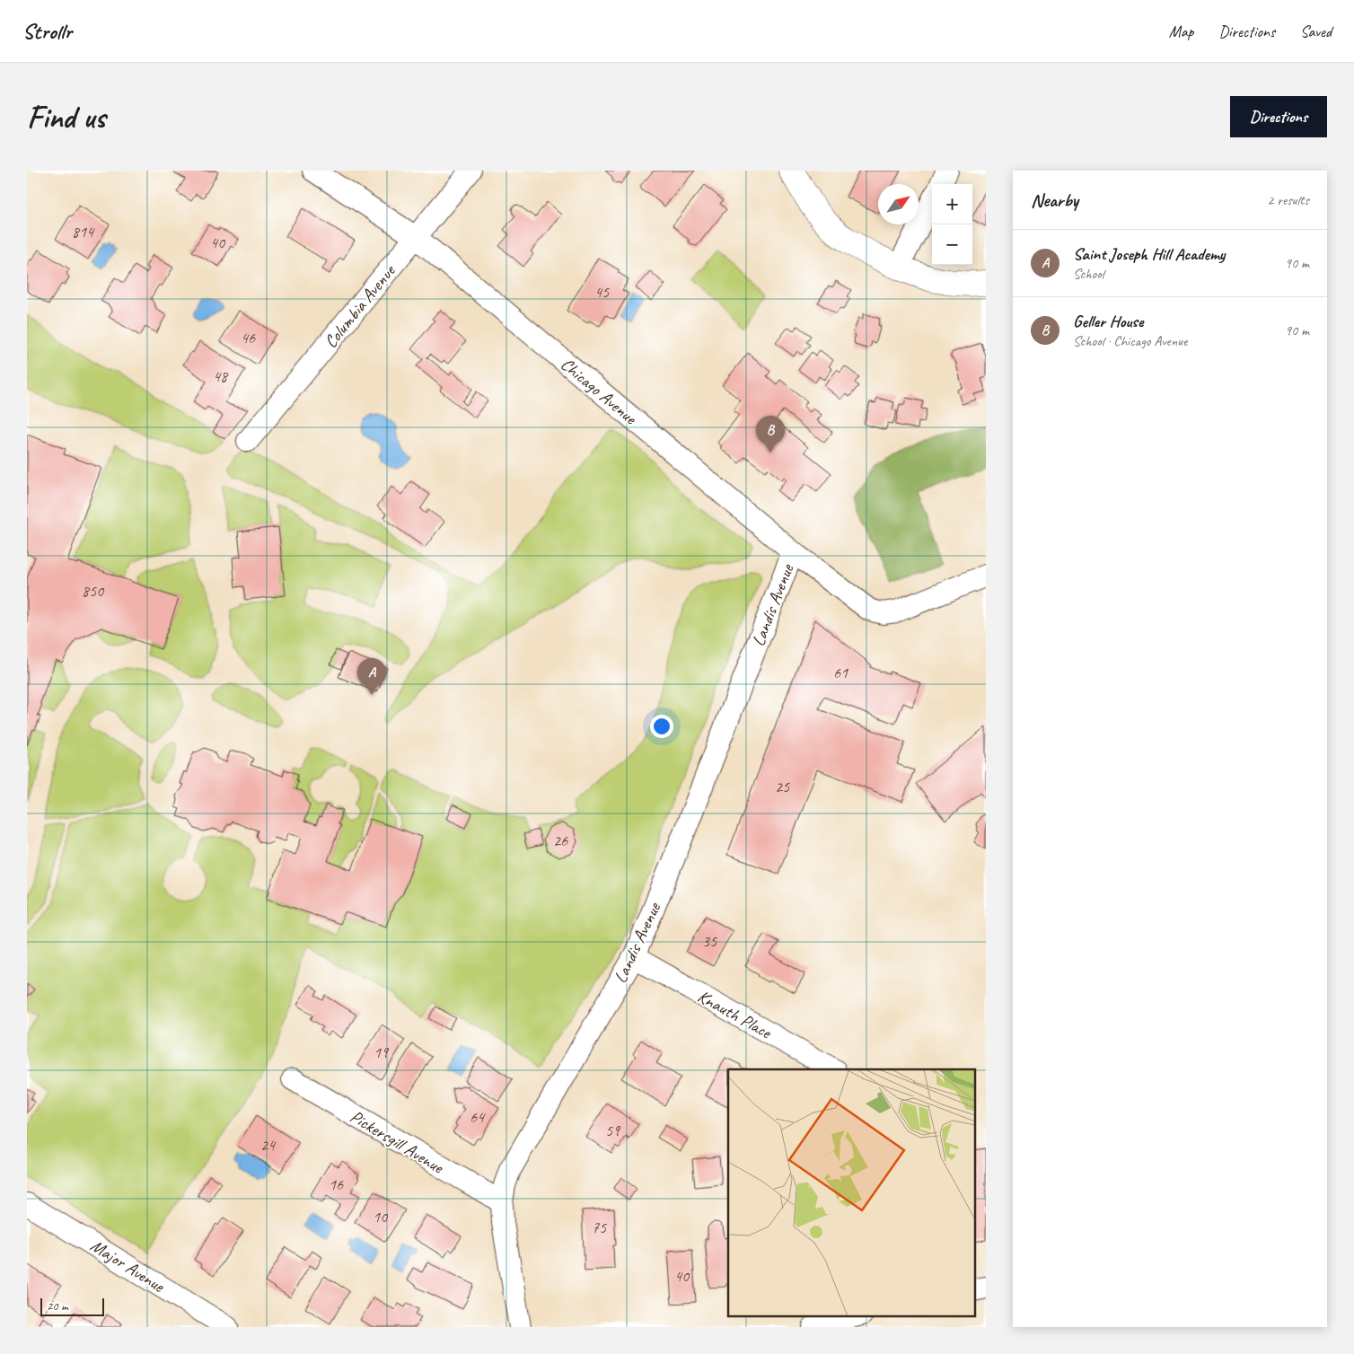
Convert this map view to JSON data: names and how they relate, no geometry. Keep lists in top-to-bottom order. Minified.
{"streets":{"street":["Columbia Avenue","Chicago Avenue","Landis Avenue","Knauth Place","Pickersgill Avenue","Major Avenue"]},"crossings":[["Columbia Avenue","Chicago Avenue"],["Chicago Avenue","Landis Avenue"],["Landis Avenue","Knauth Place"],["Landis Avenue","Pickersgill Avenue"]],"house_numbers":["814","40","45","46","48","850","61","25","26","35","19","64","59","24","16","10","75","40"],"scale_bar":"20 m","north":"top right","page":{"header":"Strollr","nav":["Map","Directions","Saved"],"buttons":"Directions","title":"Find us","heading":["Nearby","2 results"],"map_buttons":["+","−"],"list":[{"mark":"A","name":"Saint Joseph Hill Academy","note":"School","value":"90 m"},{"mark":"B","name":"Geller House","note":"School · Chicago Avenue","value":"90 m"}],"pins":["B","A"],"scale":"20 m"}}
